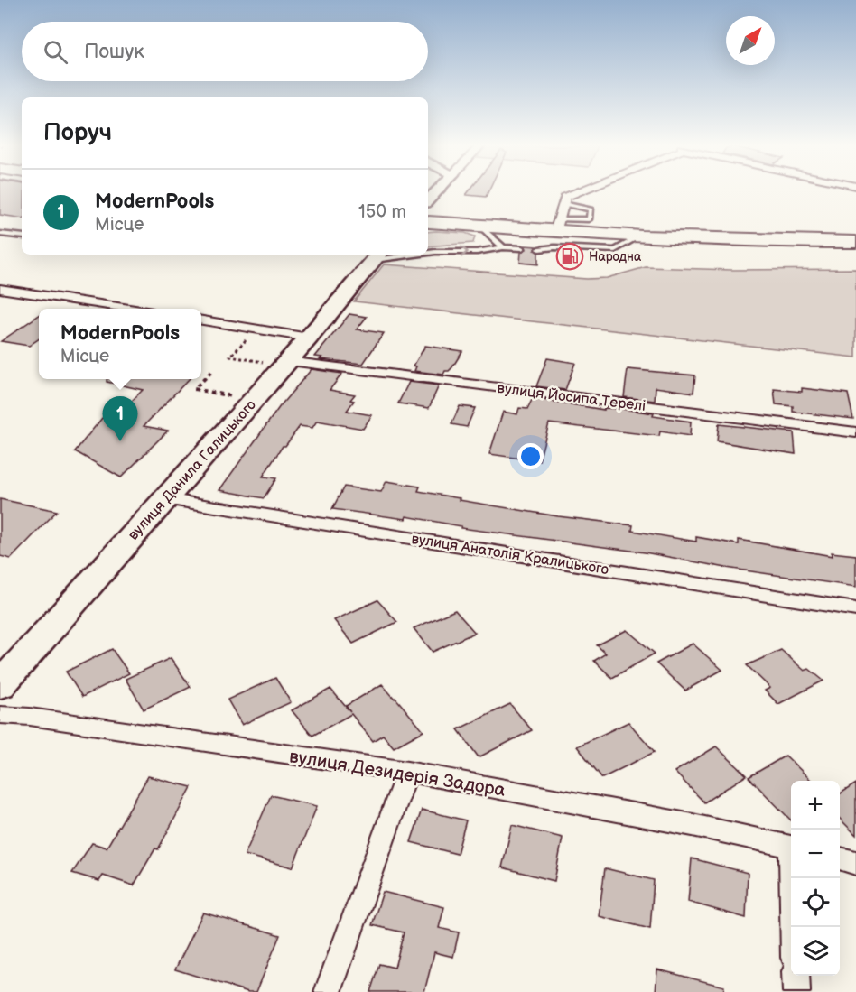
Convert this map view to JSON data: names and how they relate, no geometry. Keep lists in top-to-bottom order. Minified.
{"streets":{"main road":["вулиця Данила Галицького"],"street":["вулиця Йосипа Терелі","вулиця Анатолія Кралицького","вулиця Дезидерія Задора"]},"crossings":[["вулиця Йосипа Терелі","вулиця Данила Галицького"],["вулиця Данила Галицького","вулиця Анатолія Кралицького"]],"places":{"fuel station":["Народна"]},"north":"top right","page":{"search":"Пошук","heading":"Поруч","list":[{"mark":"1","name":"ModernPools","note":"Місце","value":"150 m"}],"popup":["ModernPools","Місце"],"pins":"1","map_buttons":["+","−"]}}
